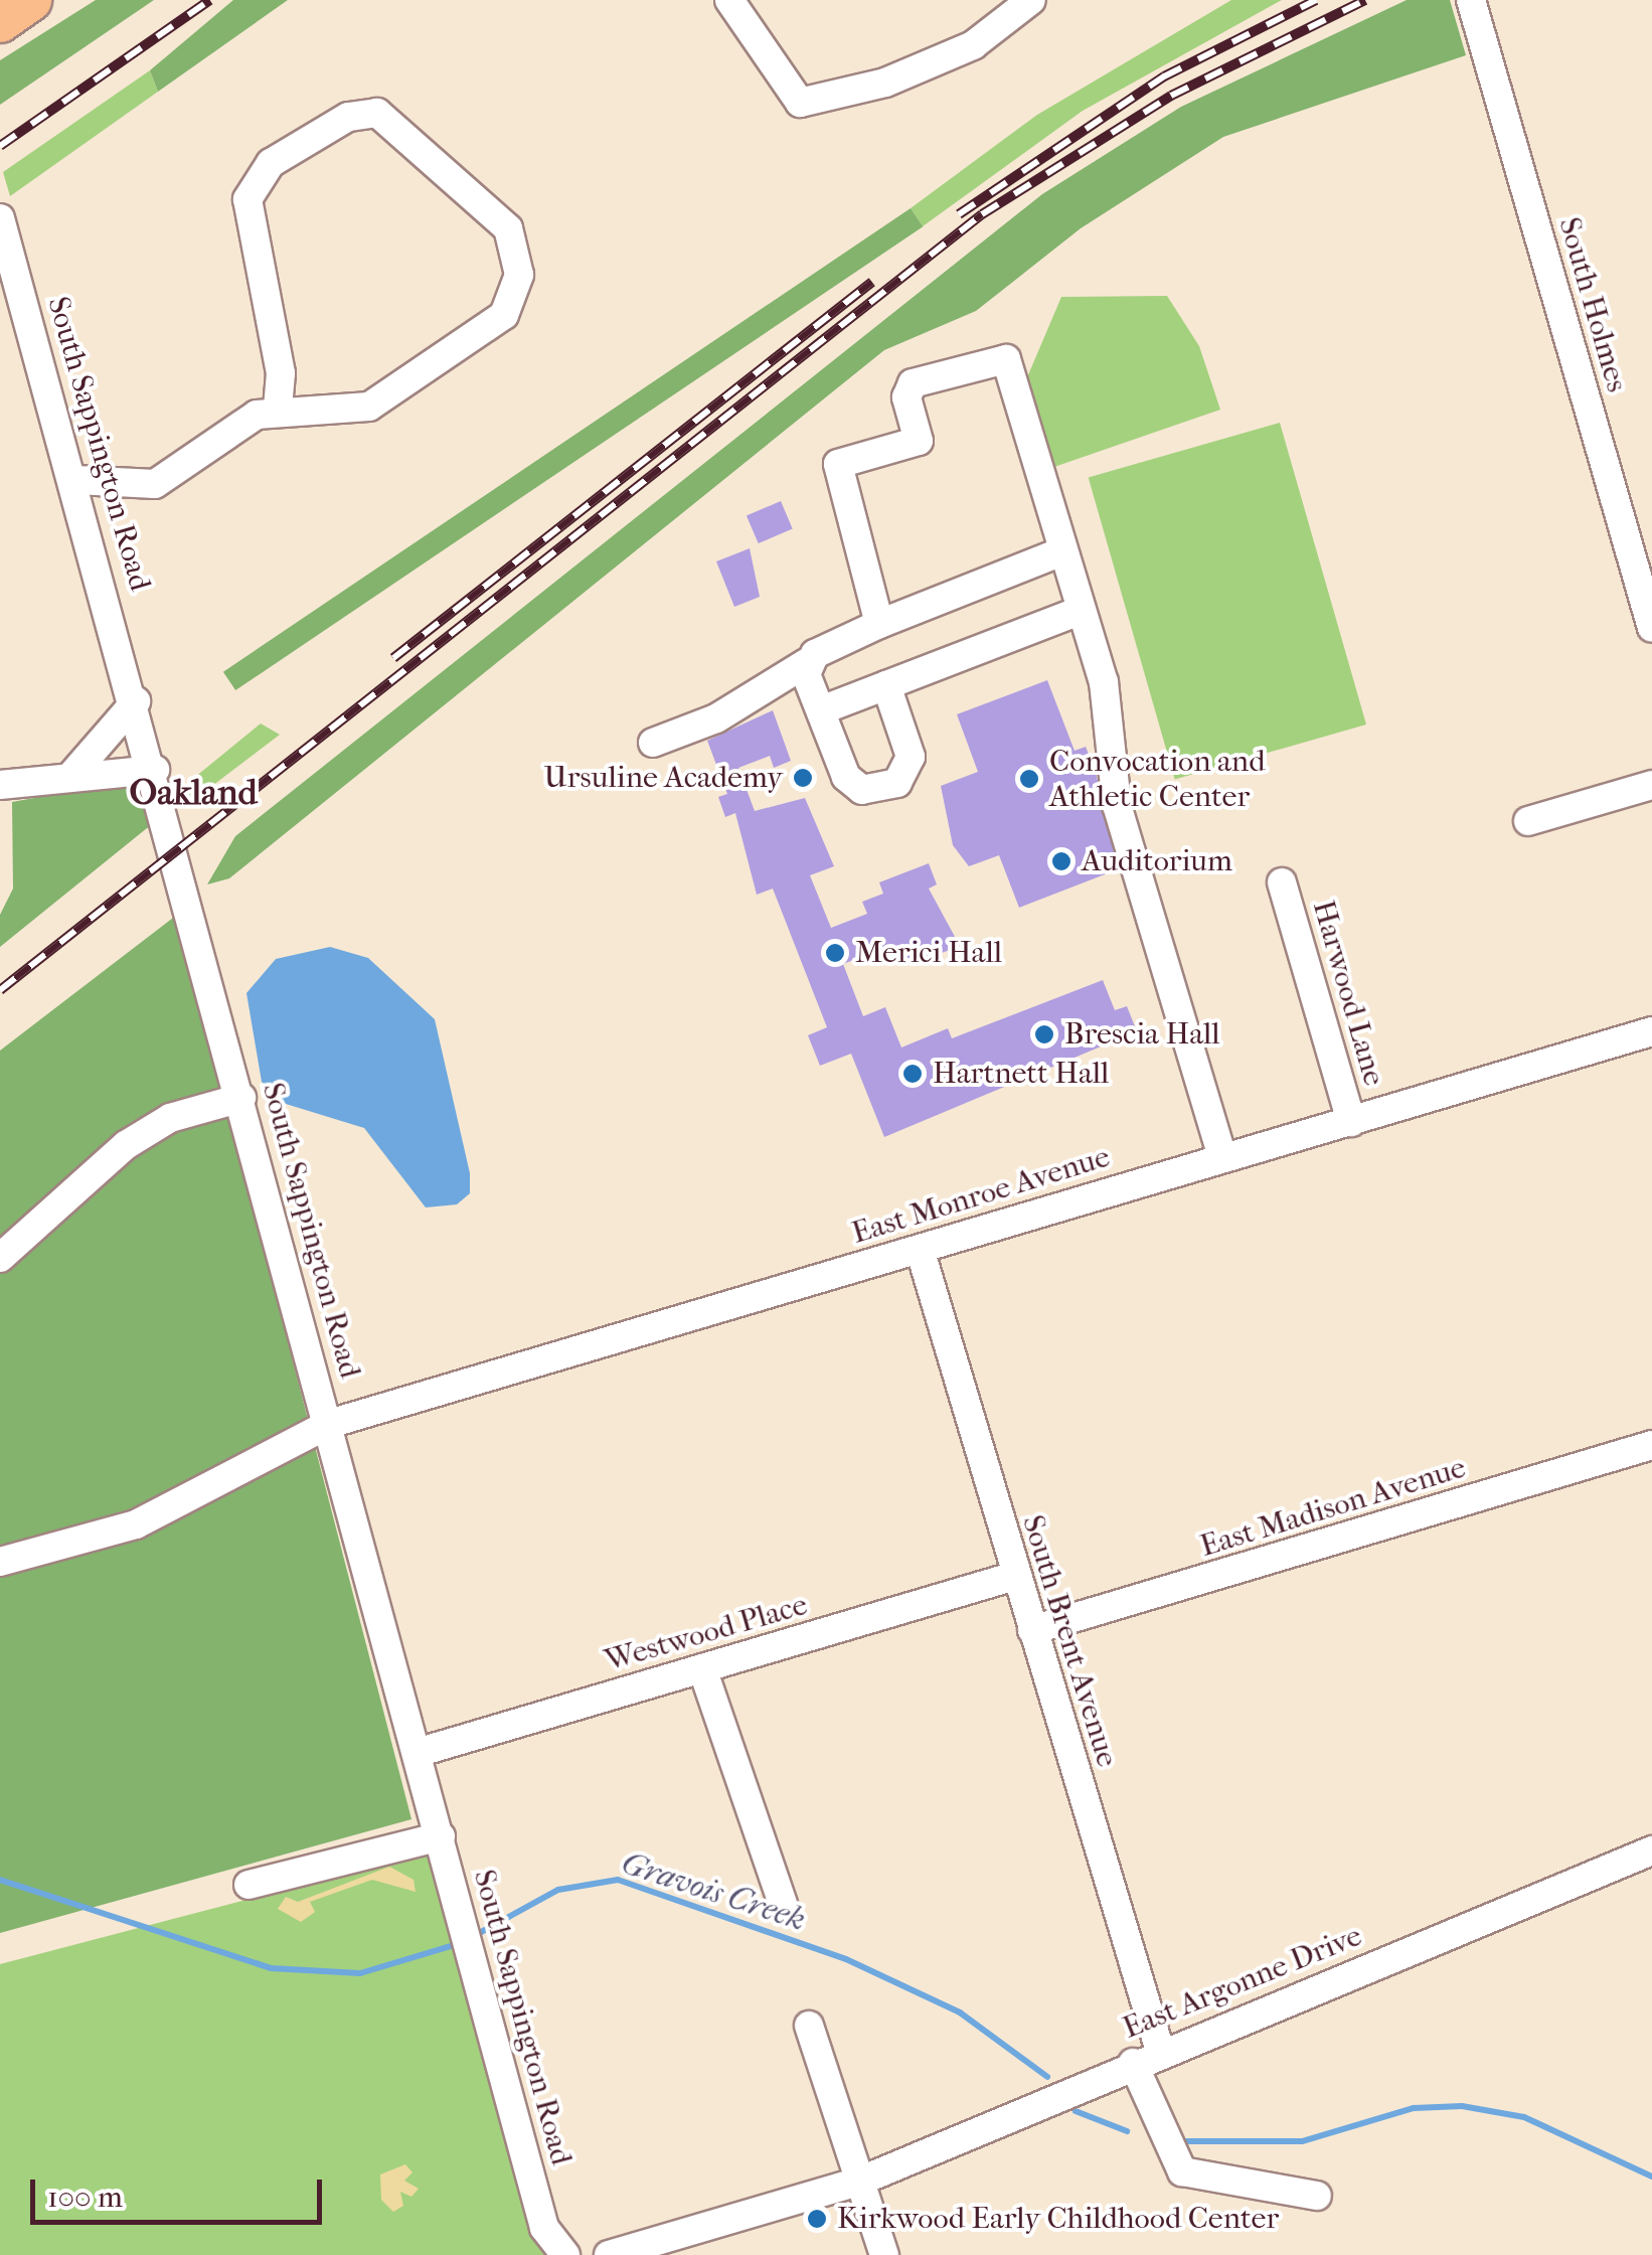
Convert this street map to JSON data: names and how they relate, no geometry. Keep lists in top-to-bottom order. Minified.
{"streets":{"street":["South Holmes","South Sappington Road","Harwood Lane","East Monroe Avenue","East Madison Avenue","Westwood Place","South Brent Avenue","East Argonne Drive"]},"crossings":[["South Sappington Road","East Monroe Avenue"],["South Sappington Road","Westwood Place"],["Harwood Lane","East Monroe Avenue"],["East Monroe Avenue","South Brent Avenue"],["East Madison Avenue","South Brent Avenue"],["Westwood Place","South Brent Avenue"],["South Brent Avenue","East Argonne Drive"]],"districts":["Oakland"],"water":["Gravois Creek"],"places":["Ursuline Academy","Convocation and Athletic Center","Auditorium","Merici Hall","Brescia Hall","Hartnett Hall","Kirkwood Early Childhood Center"],"scale_bar":"100 m"}
